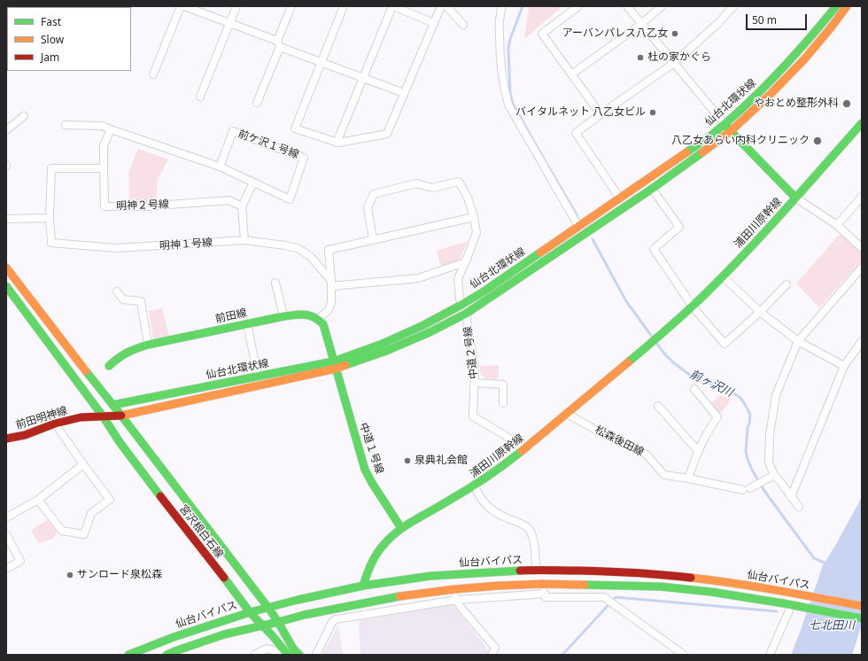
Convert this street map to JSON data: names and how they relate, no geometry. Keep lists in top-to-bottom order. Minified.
{"streets":{"main road":["仙台北環状線","浦田川原幹線","前田線","前田明神線","中道１号線","宮沢根白石線","仙台バイパス"],"street":["前ケ沢１号線","明神２号線","明神１号線","中道２号線","松森後田線"]},"crossings":[["仙台北環状線","中道２号線"],["仙台北環状線","前田明神線"],["仙台北環状線","中道１号線"],["仙台北環状線","宮沢根白石線"],["浦田川原幹線","中道２号線"],["浦田川原幹線","松森後田線"],["浦田川原幹線","中道１号線"],["浦田川原幹線","仙台バイパス"],["前田明神線","宮沢根白石線"],["宮沢根白石線","仙台バイパス"]],"water":["前ヶ沢川","七北田川"],"places":["アーバンパレス八乙女","杜の家かぐら","やおとめ整形外科","バイタルネット 八乙女ビル","八乙女あらい内科クリニック","泉典礼会館","サンロード泉松森"],"legend":["Fast","Slow","Jam"],"scale_bar":"50 m"}
